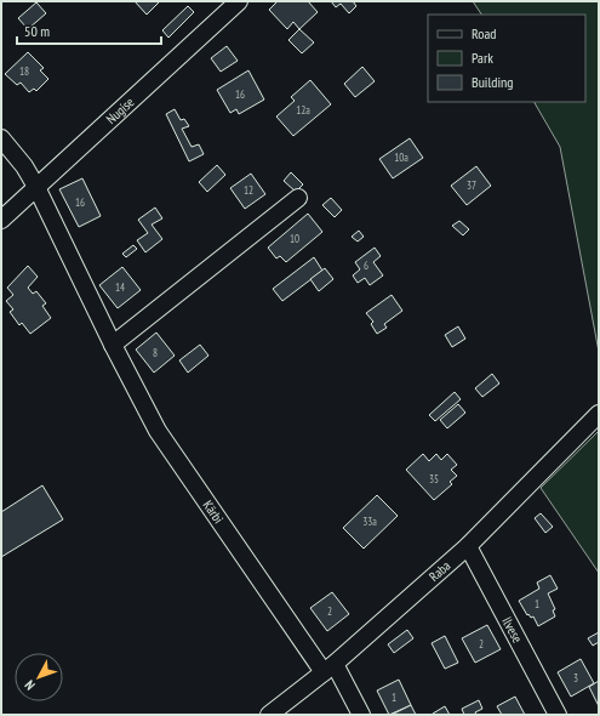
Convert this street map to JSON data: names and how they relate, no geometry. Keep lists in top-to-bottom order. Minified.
{"streets":{"street":["Nugise","Kärbi","Raba","Ilvese"]},"crossings":[["Nugise","Kärbi"],["Kärbi","Raba"],["Raba","Ilvese"]],"house_numbers":["18","16","12a","10a","37","12","16","10","6","14","8","35","33a","1","2","2","3","1"],"legend":["Road","Park","Building"],"scale_bar":"50 m","north":"bottom left"}
